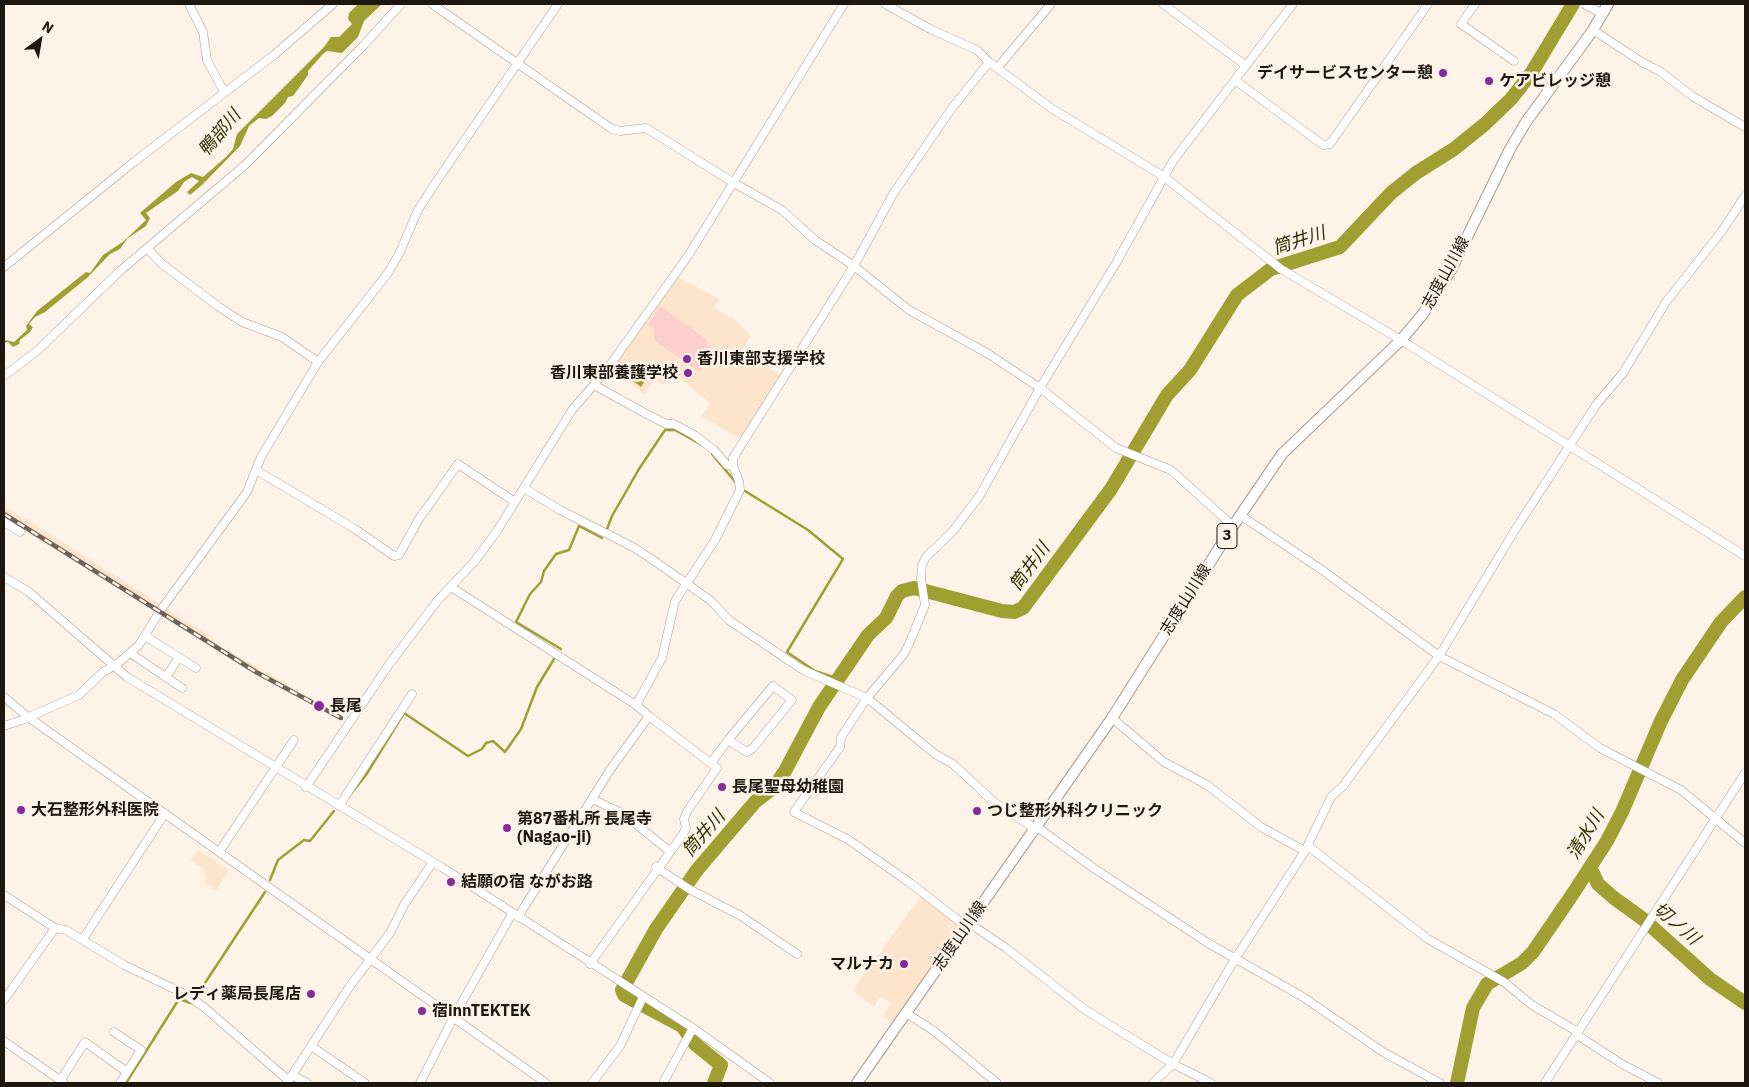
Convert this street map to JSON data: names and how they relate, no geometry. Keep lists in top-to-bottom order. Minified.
{"streets":{"main road":["志度山川線","3"]},"water":["鴨部川","筒井川","清水川","切ノ川"],"places":["デイサービスセンター憩","ケアビレッジ憩","香川東部支援学校","香川東部養護学校","長尾","長尾聖母幼稚園","大石整形外科医院","つじ整形外科クリニック","第87番札所 長尾寺 (Nagao-ji)","結願の宿 ながお路","マルナカ","レディ薬局長尾店","宿innTEKTEK"],"north":"top right"}
